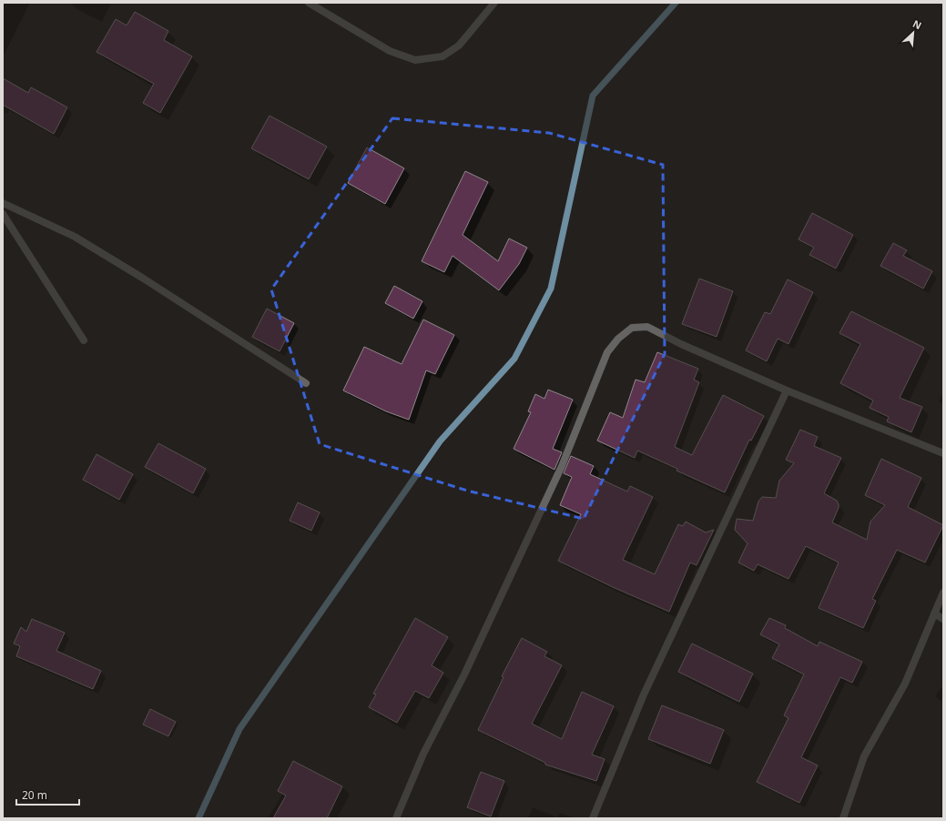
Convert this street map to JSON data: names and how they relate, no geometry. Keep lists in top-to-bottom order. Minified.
{"scale_bar":"20 m","north":"top right"}
